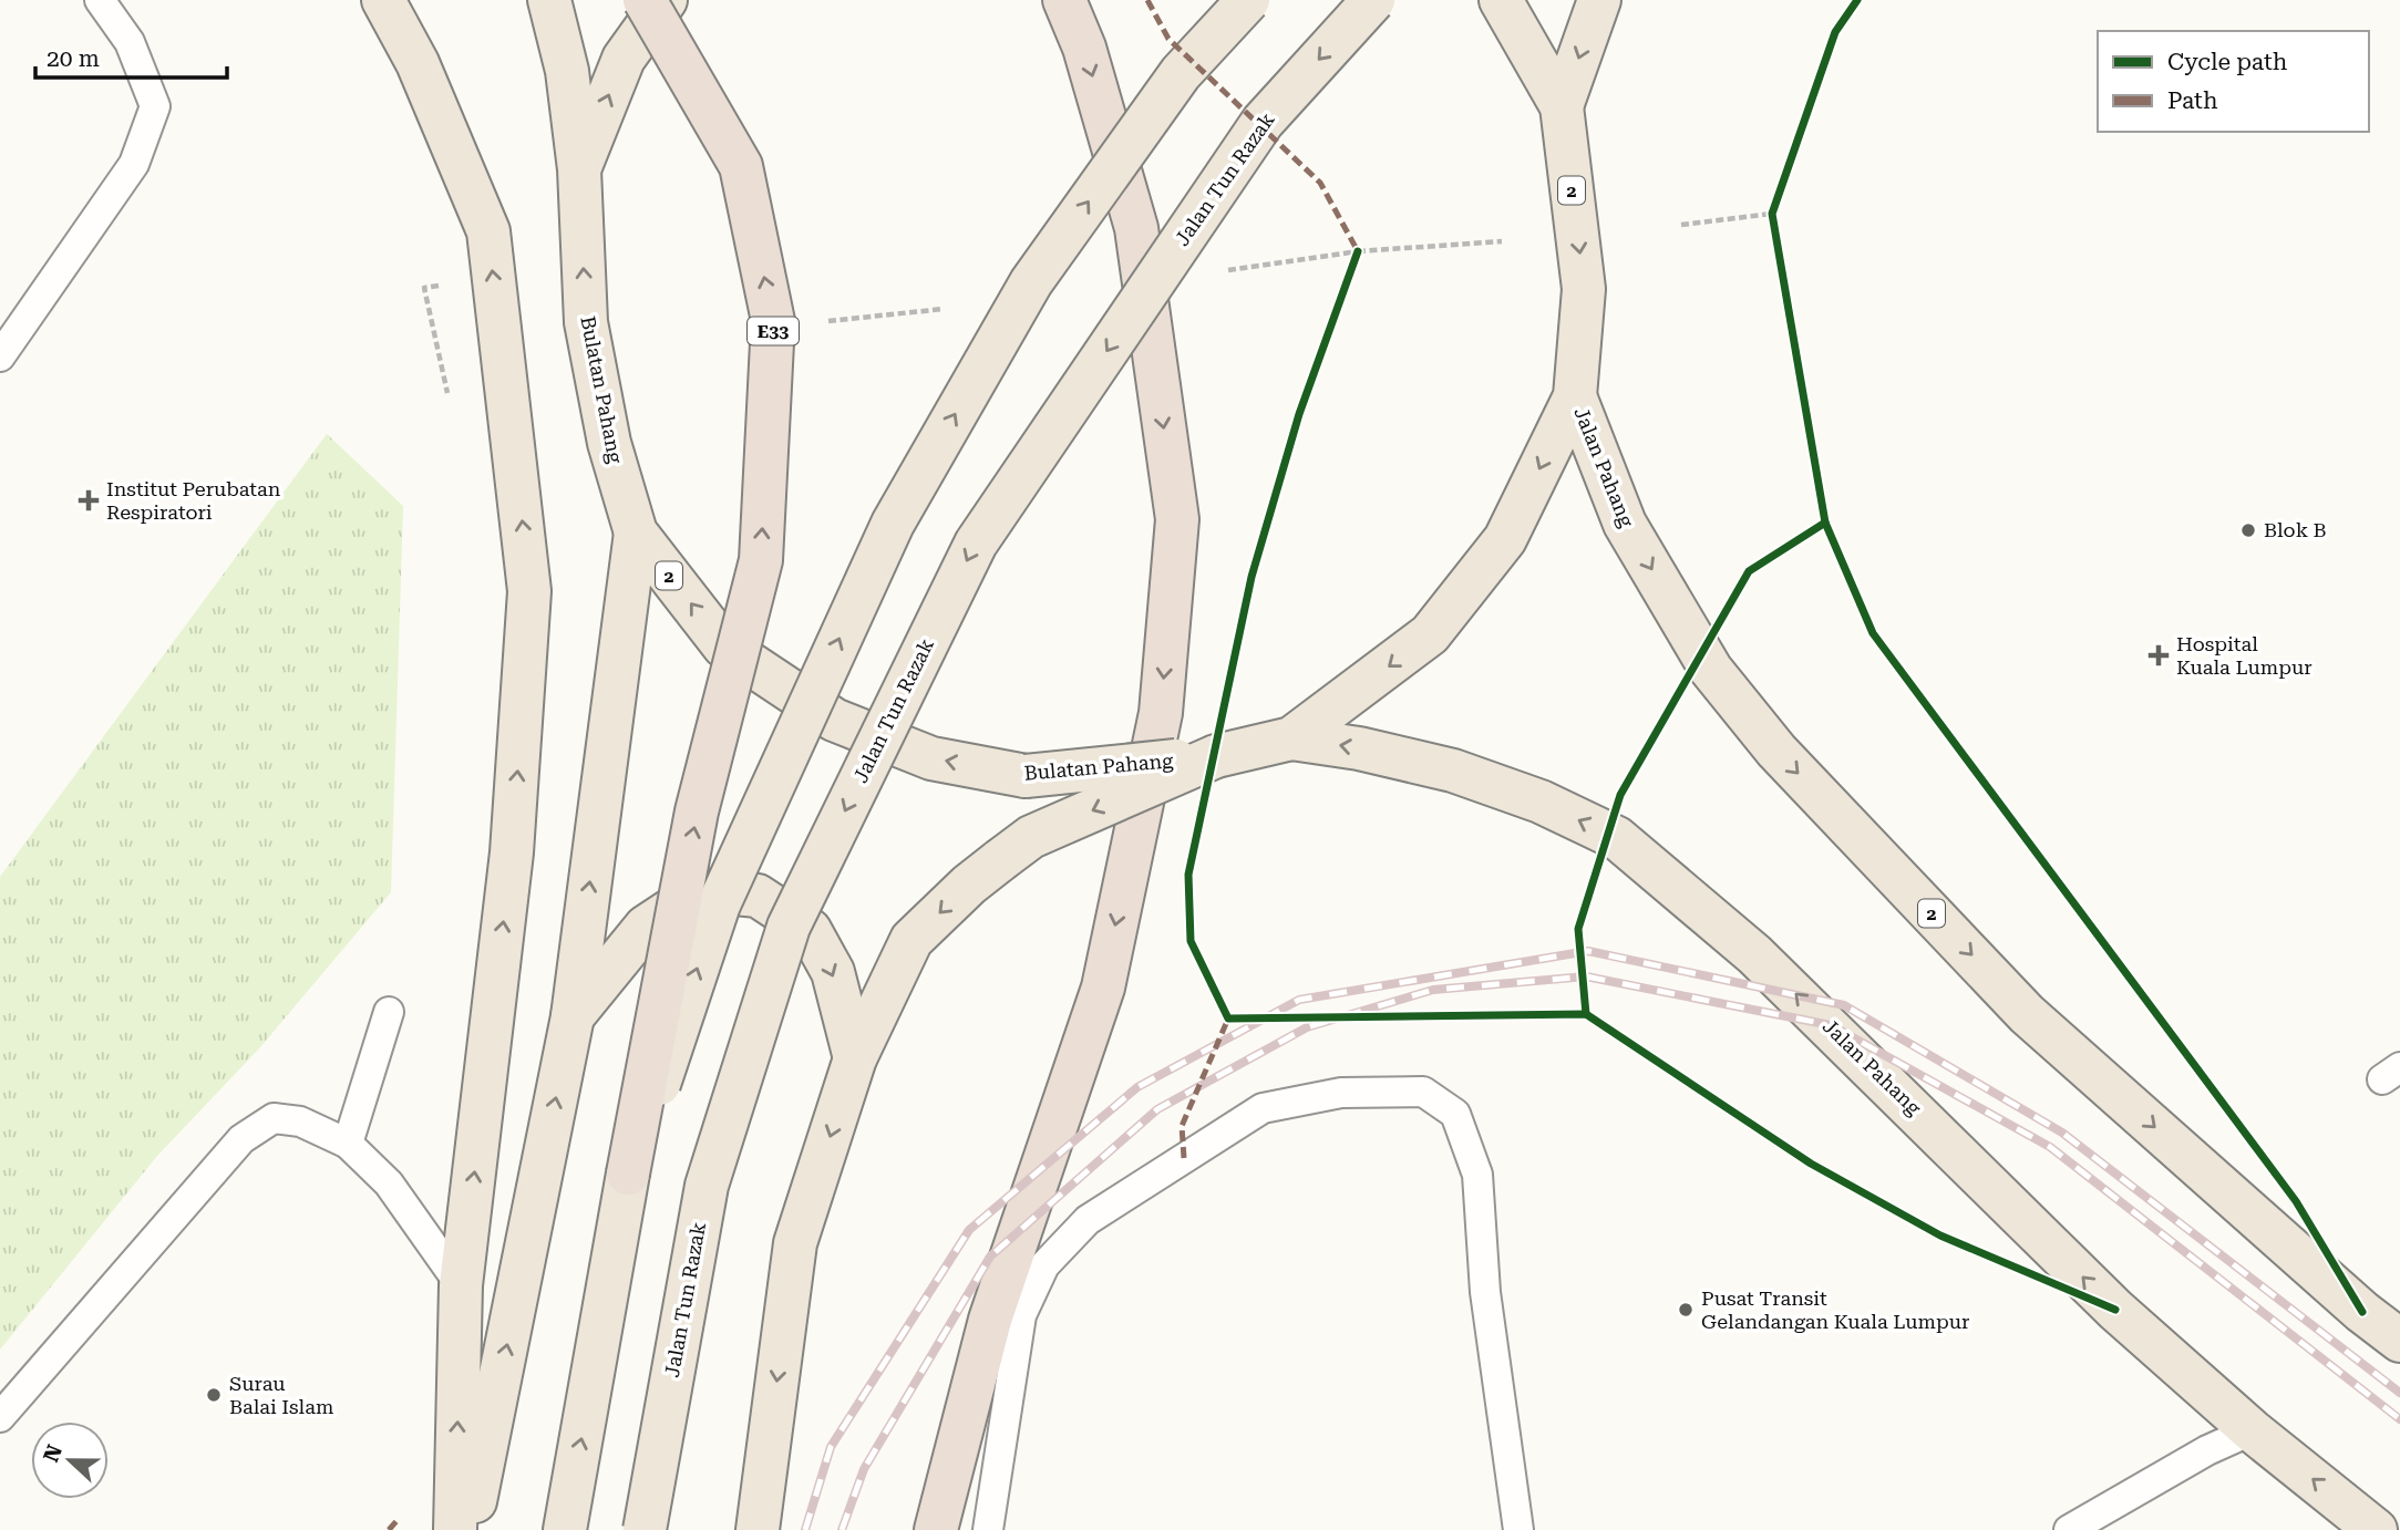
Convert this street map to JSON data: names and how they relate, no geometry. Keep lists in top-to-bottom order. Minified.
{"streets":{"highway":["E33"],"main road":["Jalan Tun Razak","2","Bulatan Pahang","Jalan Pahang"]},"crossings":[["2","Bulatan Pahang"],["Bulatan Pahang","Jalan Pahang"]],"places":{"health":["Institut Perubatan Respiratori","Hospital Kuala Lumpur"],"other":["Blok B","Pusat Transit Gelandangan Kuala Lumpur","Surau Balai Islam"]},"legend":["Cycle path","Path"],"scale_bar":"20 m","north":"left"}
